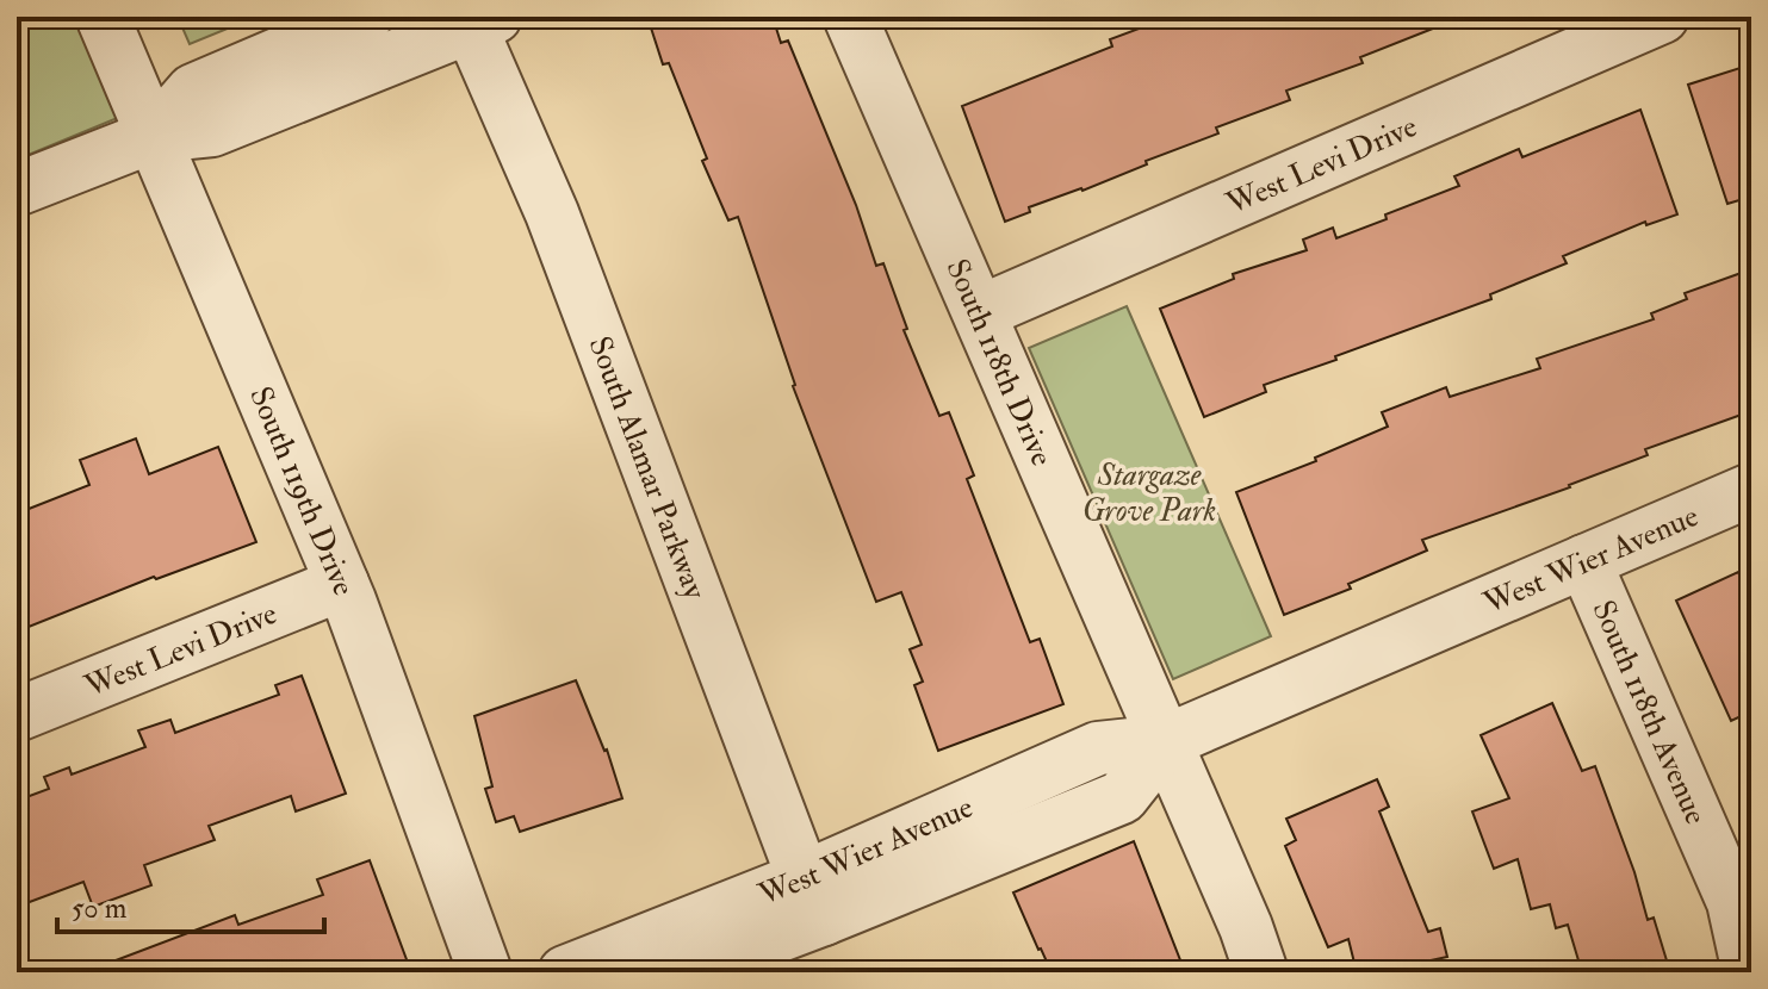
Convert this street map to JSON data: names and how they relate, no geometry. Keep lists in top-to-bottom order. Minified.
{"streets":{"street":["West Levi Drive","South 118th Drive","South Alamar Parkway","South 119th Drive","West Wier Avenue","South 118th Avenue"]},"crossings":[["West Levi Drive","South 118th Drive"],["West Levi Drive","South 119th Drive"],["South 118th Drive","West Wier Avenue"],["South Alamar Parkway","West Wier Avenue"],["West Wier Avenue","South 118th Avenue"]],"parks":["Stargaze Grove Park"],"scale_bar":"50 m"}
